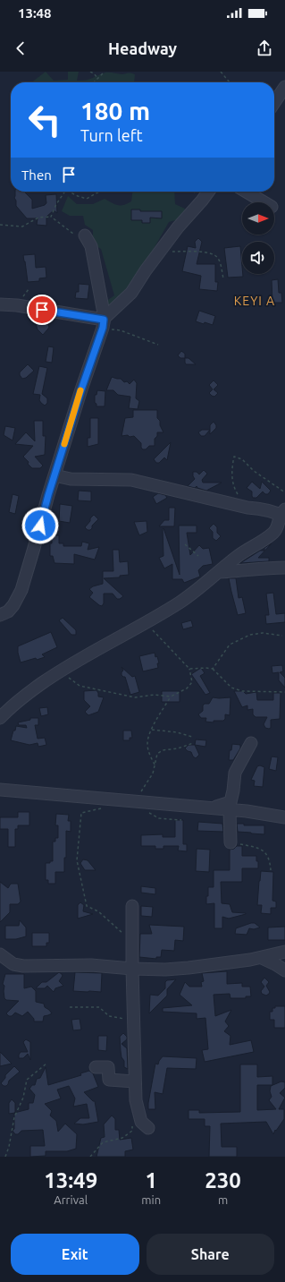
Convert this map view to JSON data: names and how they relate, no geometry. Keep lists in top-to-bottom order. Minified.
{"districts":["KEYI A"],"north":"right","page":{"status":"13:48","header":"Headway","turn":["180 m","Turn left"],"then":"Then","eta":["13:49","Arrival","1","min","230","m"],"buttons":["Exit","Share"]}}
